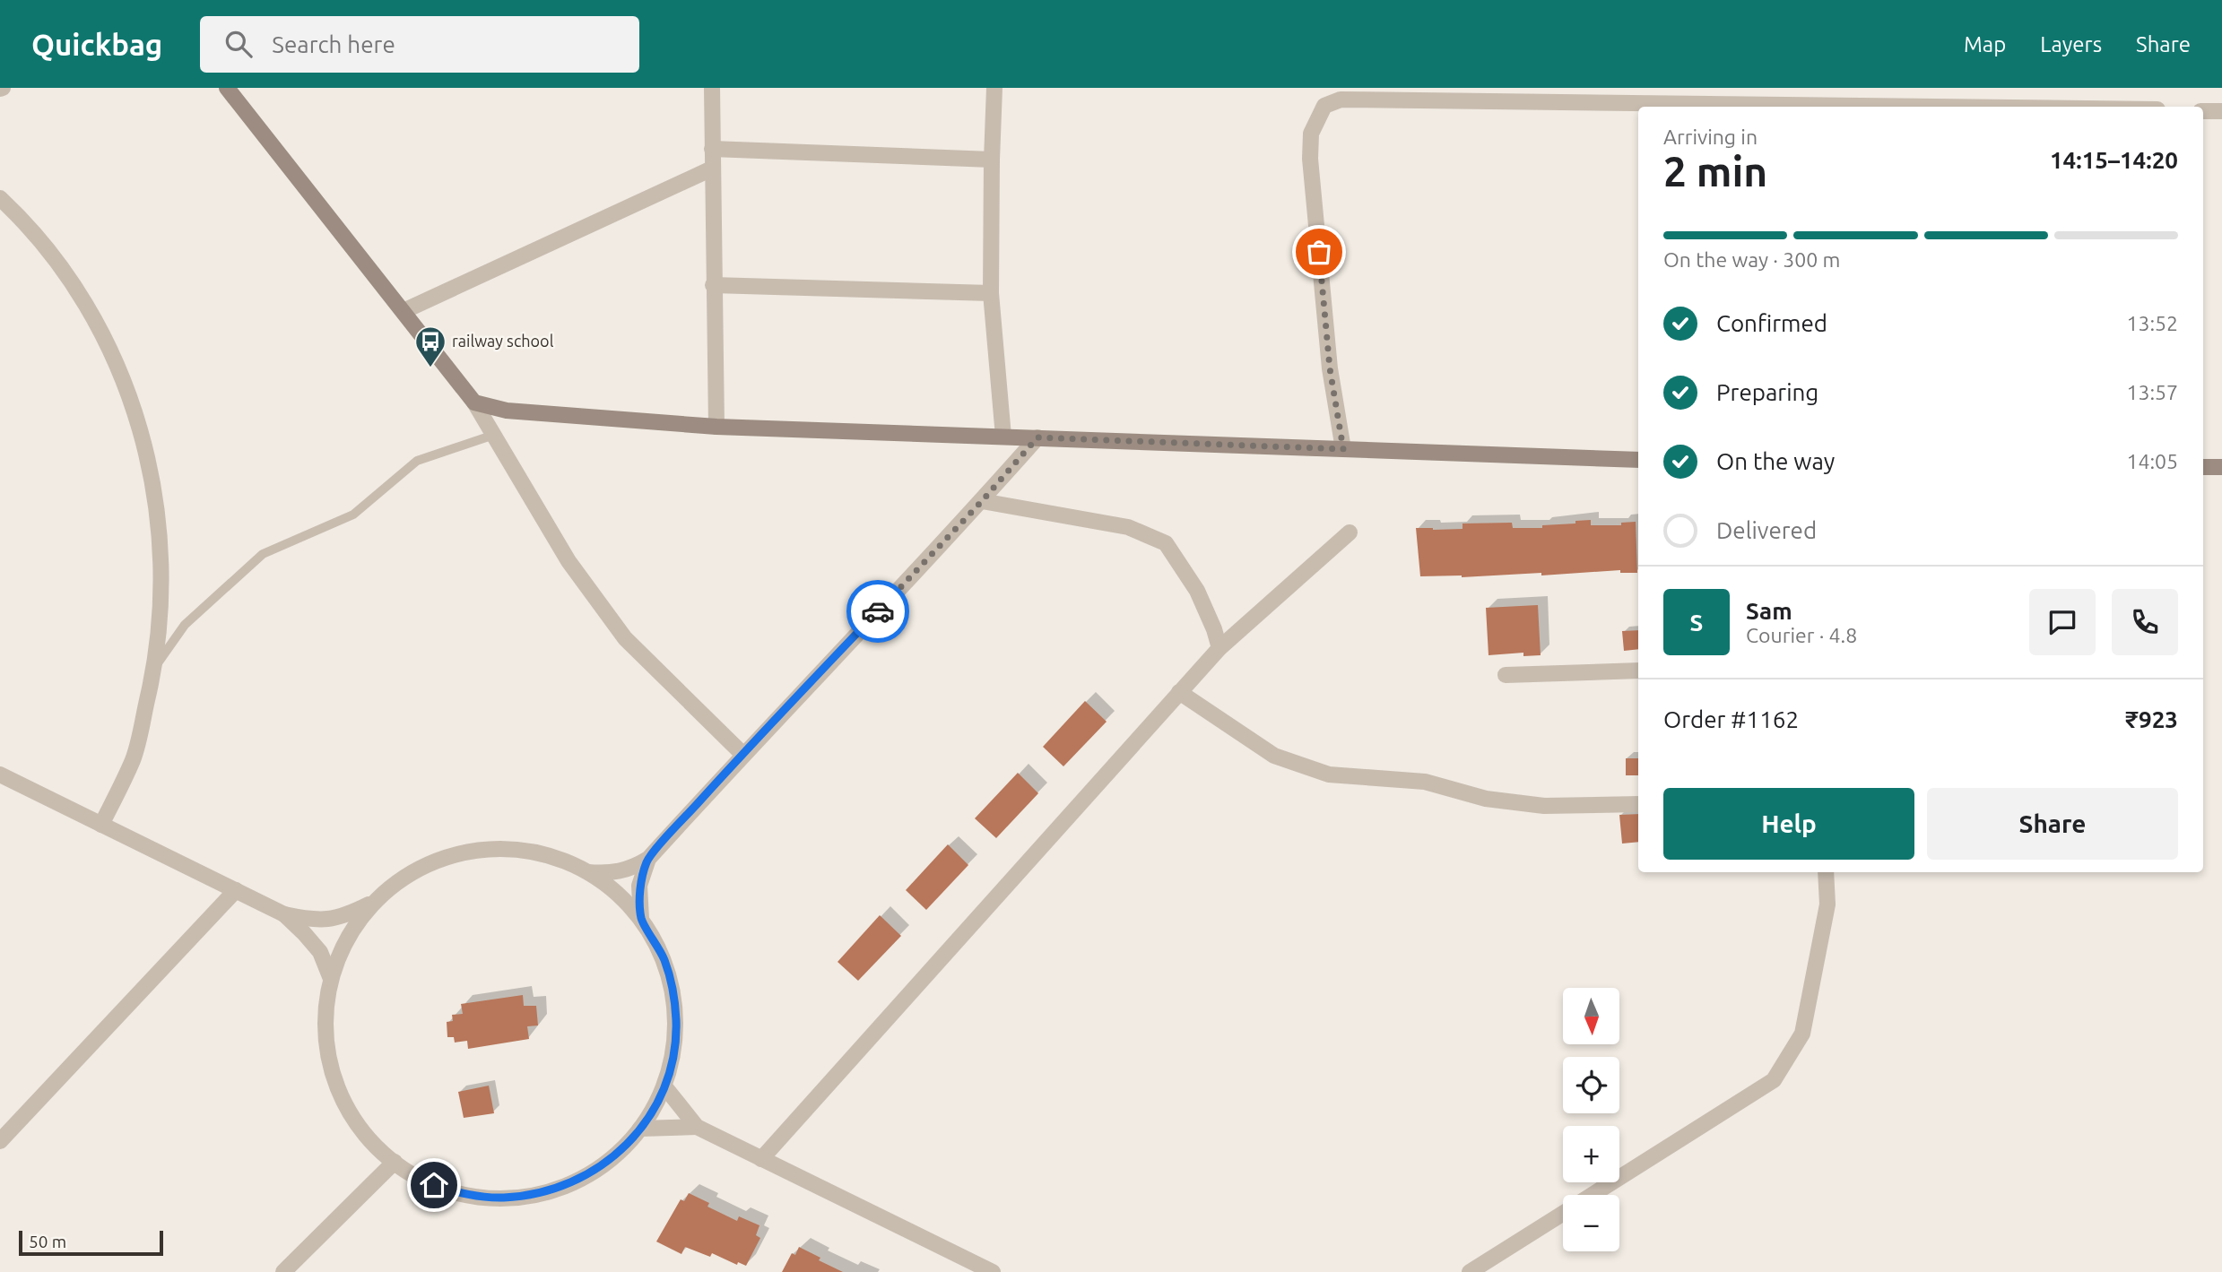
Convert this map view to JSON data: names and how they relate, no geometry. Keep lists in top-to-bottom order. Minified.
{"places":{"bus stop":["railway school"]},"scale_bar":"50 m","north":"bottom","page":{"header":"Quickbag","search":"Search here","nav":["Map","Layers","Share"],"heading":["2 min","Arriving in","14:15–14:20"],"panel":["Sam","Courier · 4.8","Order #1162","₹923"],"bar":"On the way · 300 m","list":[["Confirmed","13:52"],["Preparing","13:57"],["On the way","14:05"],"Delivered"],"round":"S","buttons":["Help","Share"],"map_buttons":["+","−"],"scale":"50 m"}}
